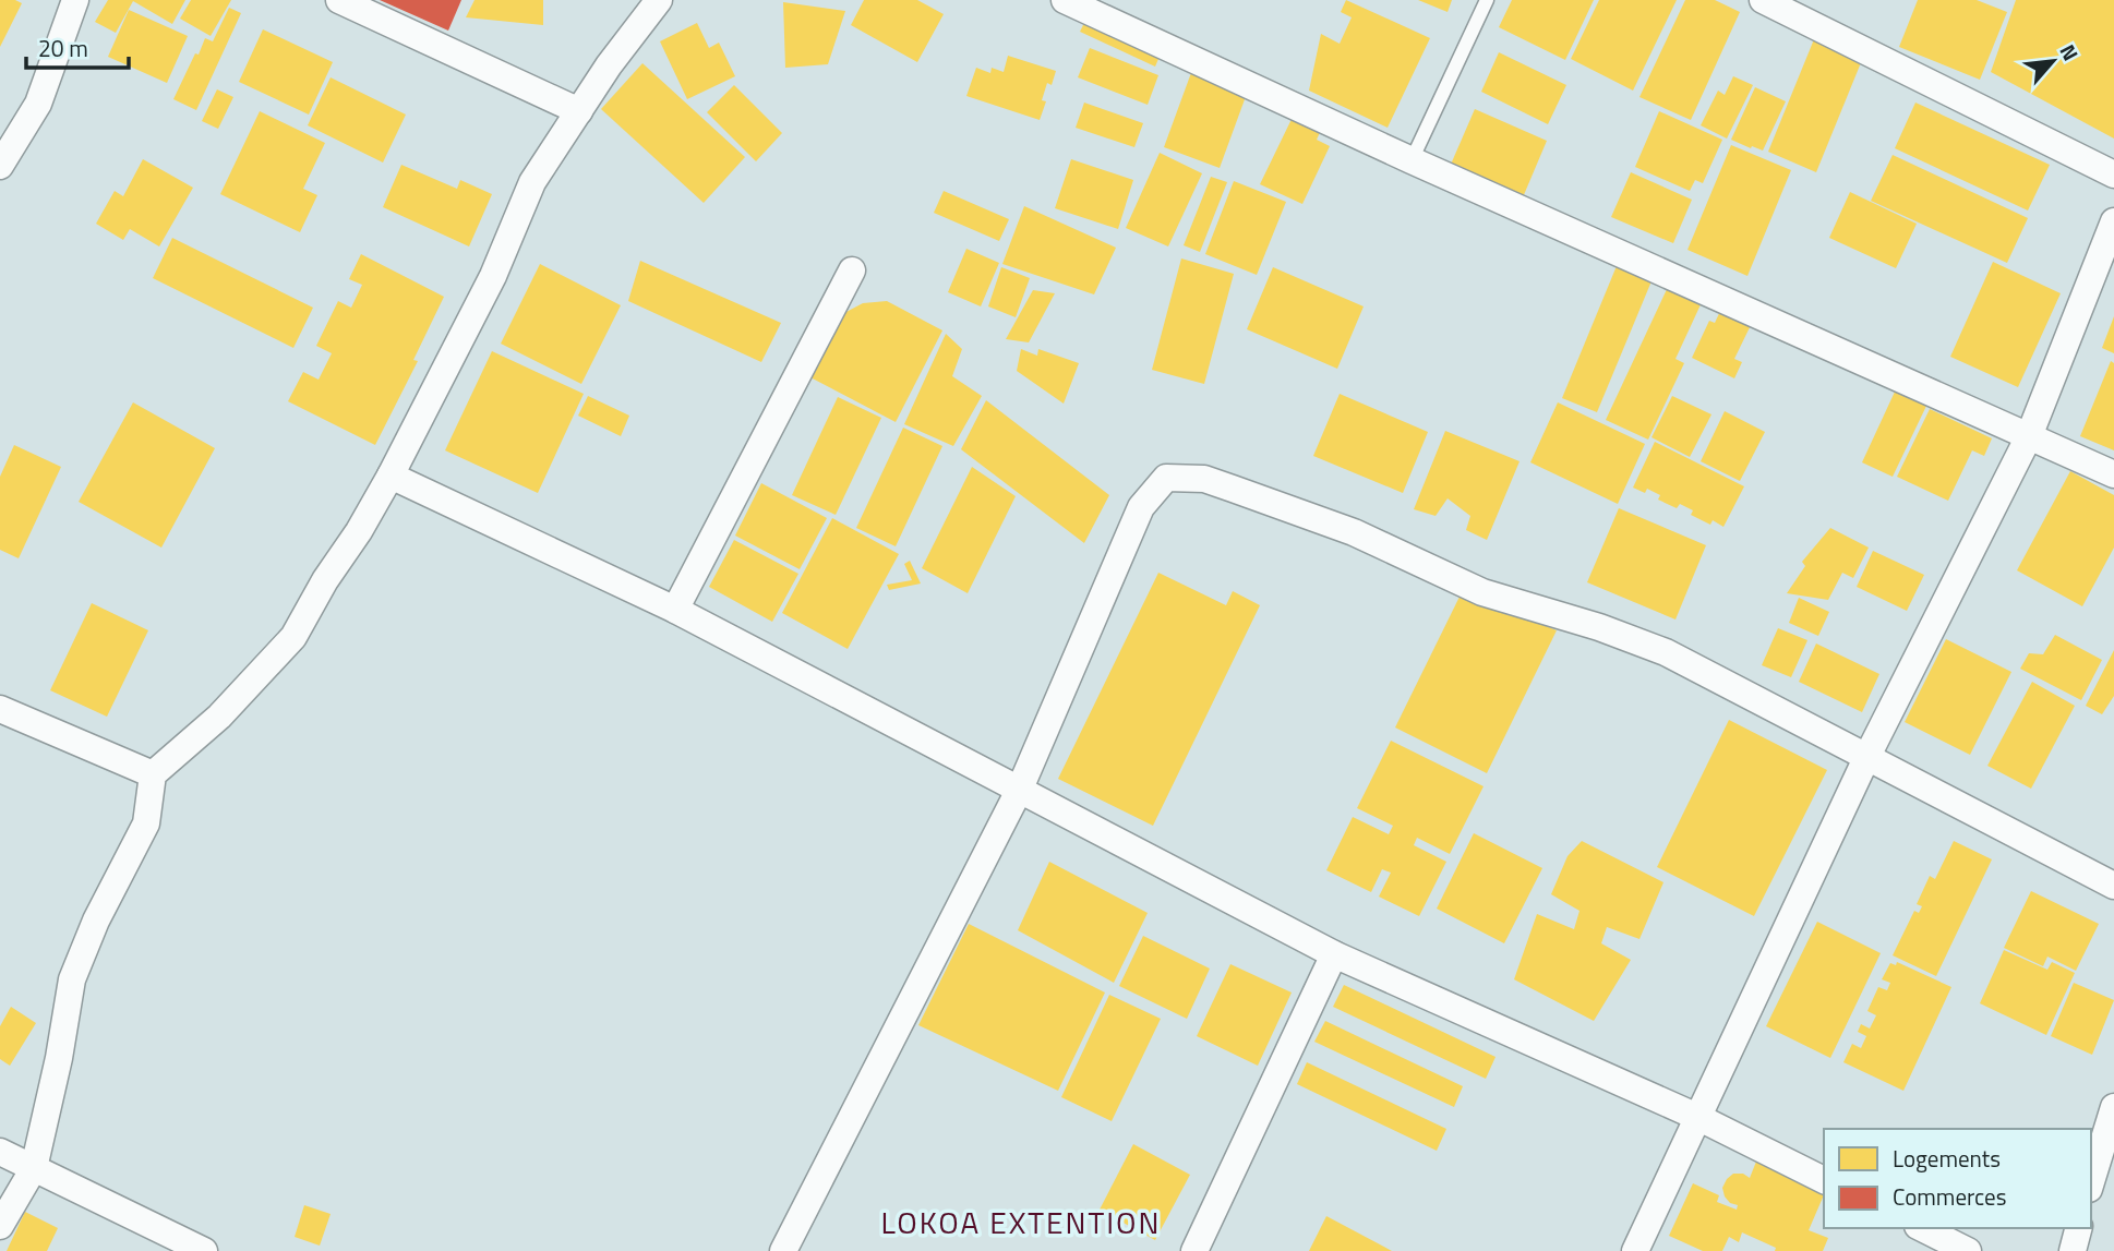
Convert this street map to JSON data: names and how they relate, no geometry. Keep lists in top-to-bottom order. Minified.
{"districts":["LOKOA EXTENTION"],"legend":["Logements","Commerces"],"scale_bar":"20 m","north":"top right"}
